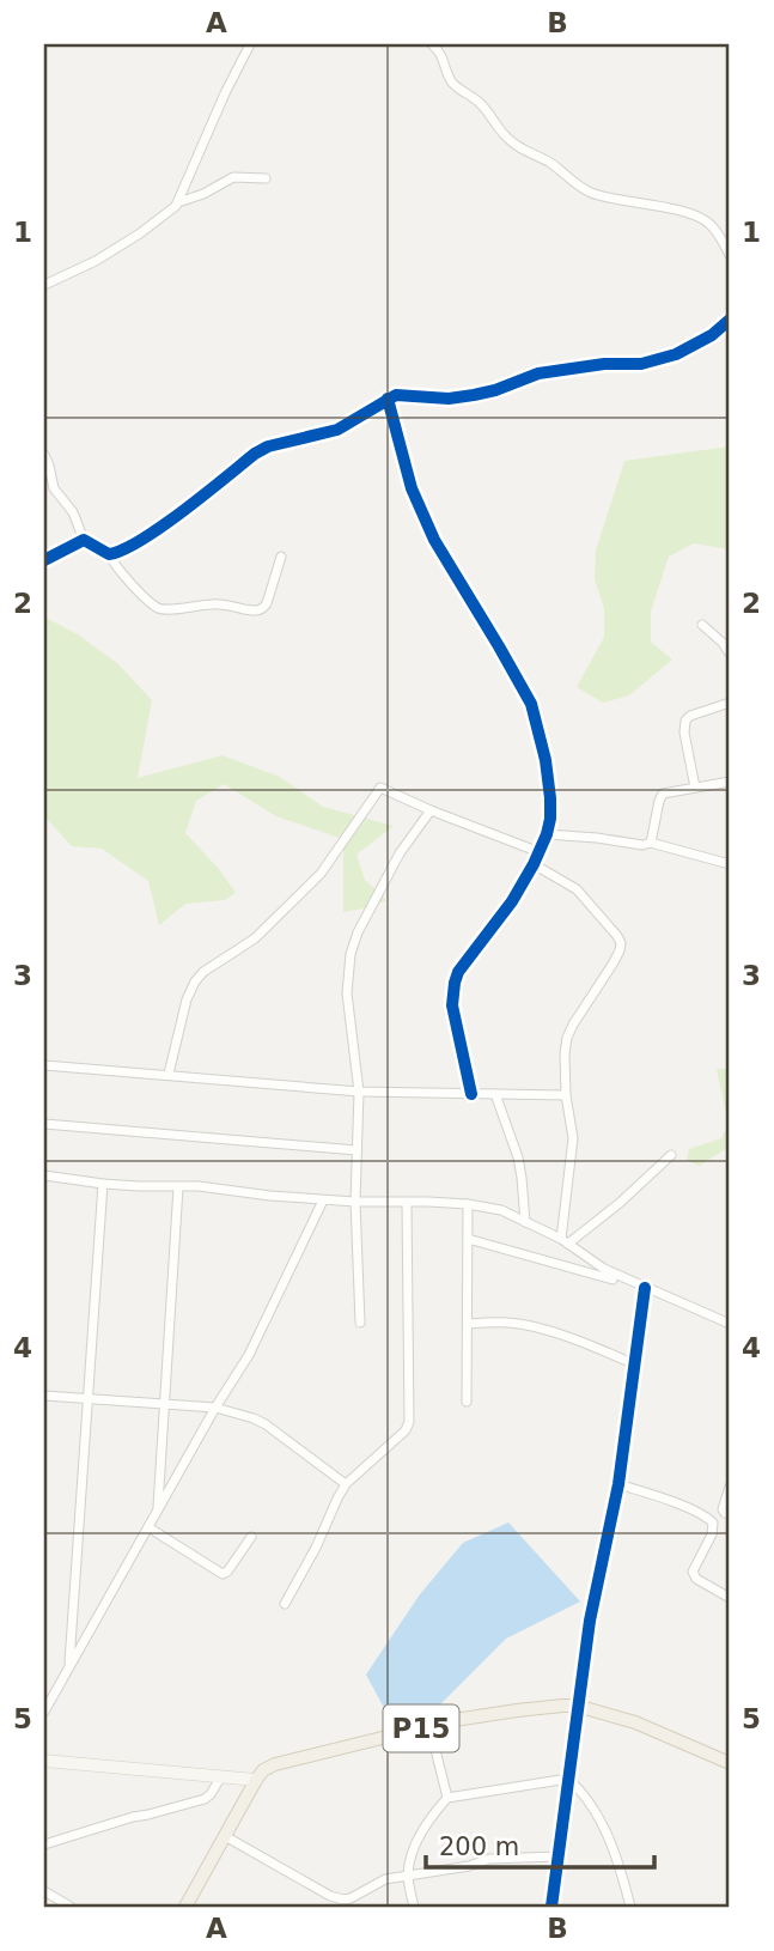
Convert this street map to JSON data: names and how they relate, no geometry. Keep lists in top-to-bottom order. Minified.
{"streets":{"main road":["P15"]},"scale_bar":"200 m","grid":{"columns":["A","B"],"rows":["1","2","3","4","5"]}}
